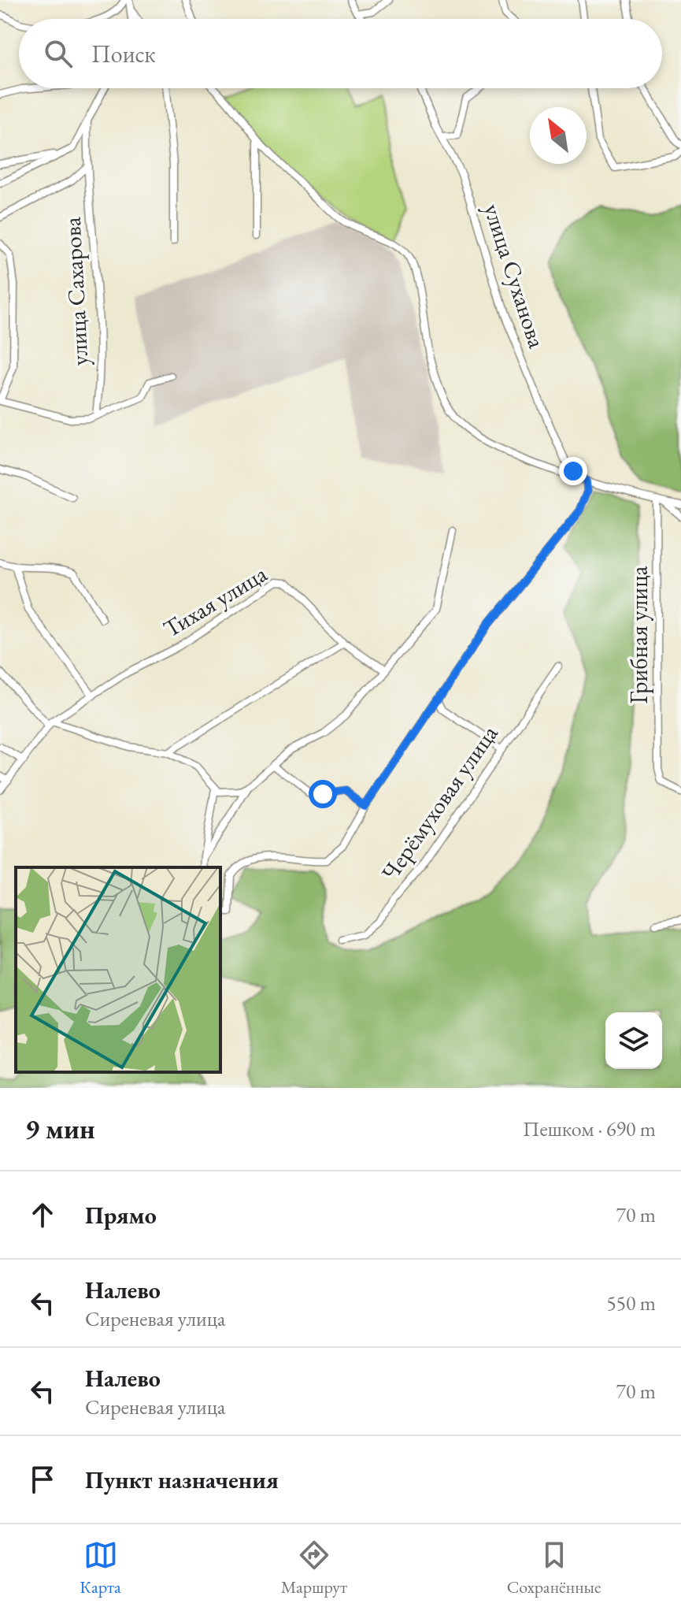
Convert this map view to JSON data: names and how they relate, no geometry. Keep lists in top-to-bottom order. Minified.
{"streets":{"street":["улица Суханова","улица Сахарова","Тихая улица","Грибная улица","Черёмуховая улица"]},"north":"top left","page":{"search":"Поиск","heading":["9 мин","Пешком · 690 m"],"list":[["Прямо","70 m"],["Налево","Сиреневая улица","550 m"],["Налево","Сиреневая улица","70 m"],"Пункт назначения"],"nav":["Карта","Маршрут","Сохранённые"]}}
